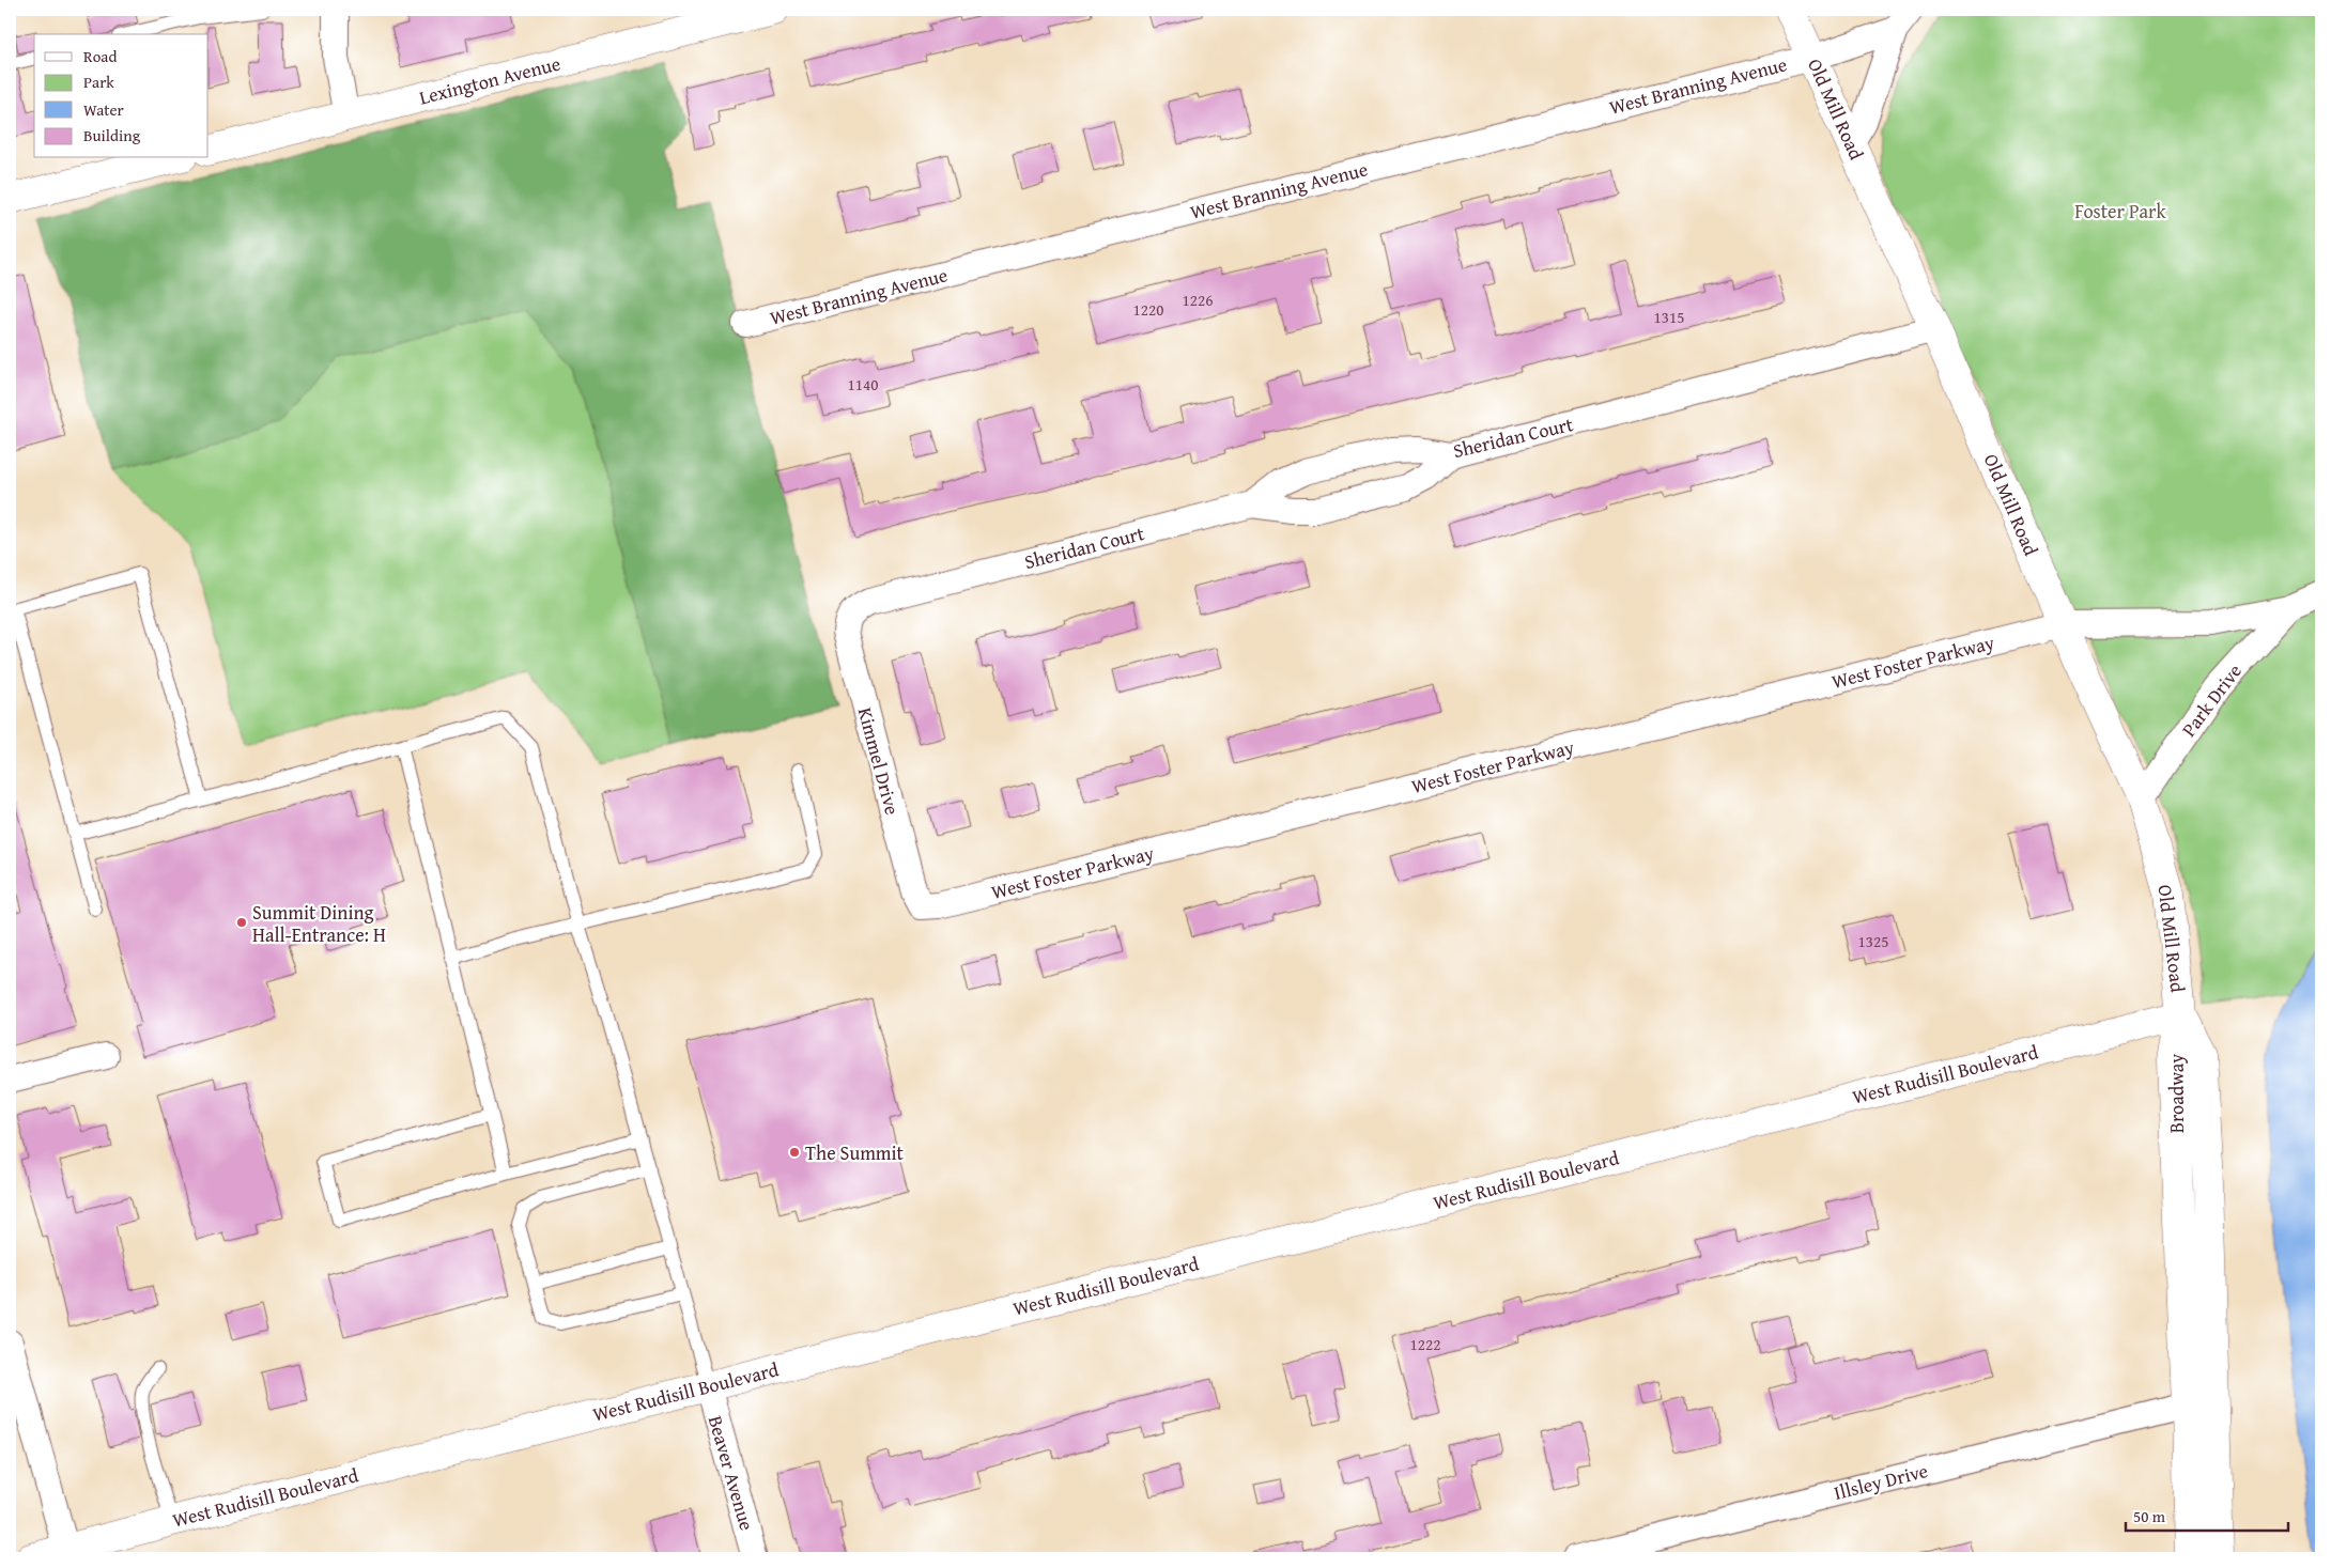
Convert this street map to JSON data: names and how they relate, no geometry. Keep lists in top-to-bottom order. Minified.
{"streets":{"street":["Lexington Avenue","West Branning Avenue","Old Mill Road","Sheridan Court","West Foster Parkway","Park Drive","Kimmel Drive","West Rudisill Boulevard","Broadway","Beaver Avenue","Illsley Drive"]},"crossings":[["West Branning Avenue","Old Mill Road"],["Old Mill Road","Sheridan Court"],["Old Mill Road","West Foster Parkway"],["Old Mill Road","Park Drive"],["Old Mill Road","West Rudisill Boulevard"],["Old Mill Road","Broadway"],["Sheridan Court","Kimmel Drive"],["West Foster Parkway","Park Drive"],["West Foster Parkway","Kimmel Drive"],["West Rudisill Boulevard","Broadway"],["West Rudisill Boulevard","Beaver Avenue"],["Broadway","Illsley Drive"]],"parks":["Foster Park"],"places":["Summit Dining Hall-Entrance: H","The Summit"],"house_numbers":["1226","1220","1315","1140","1325","1222"],"legend":["Road","Park","Water","Building"],"scale_bar":"50 m"}
